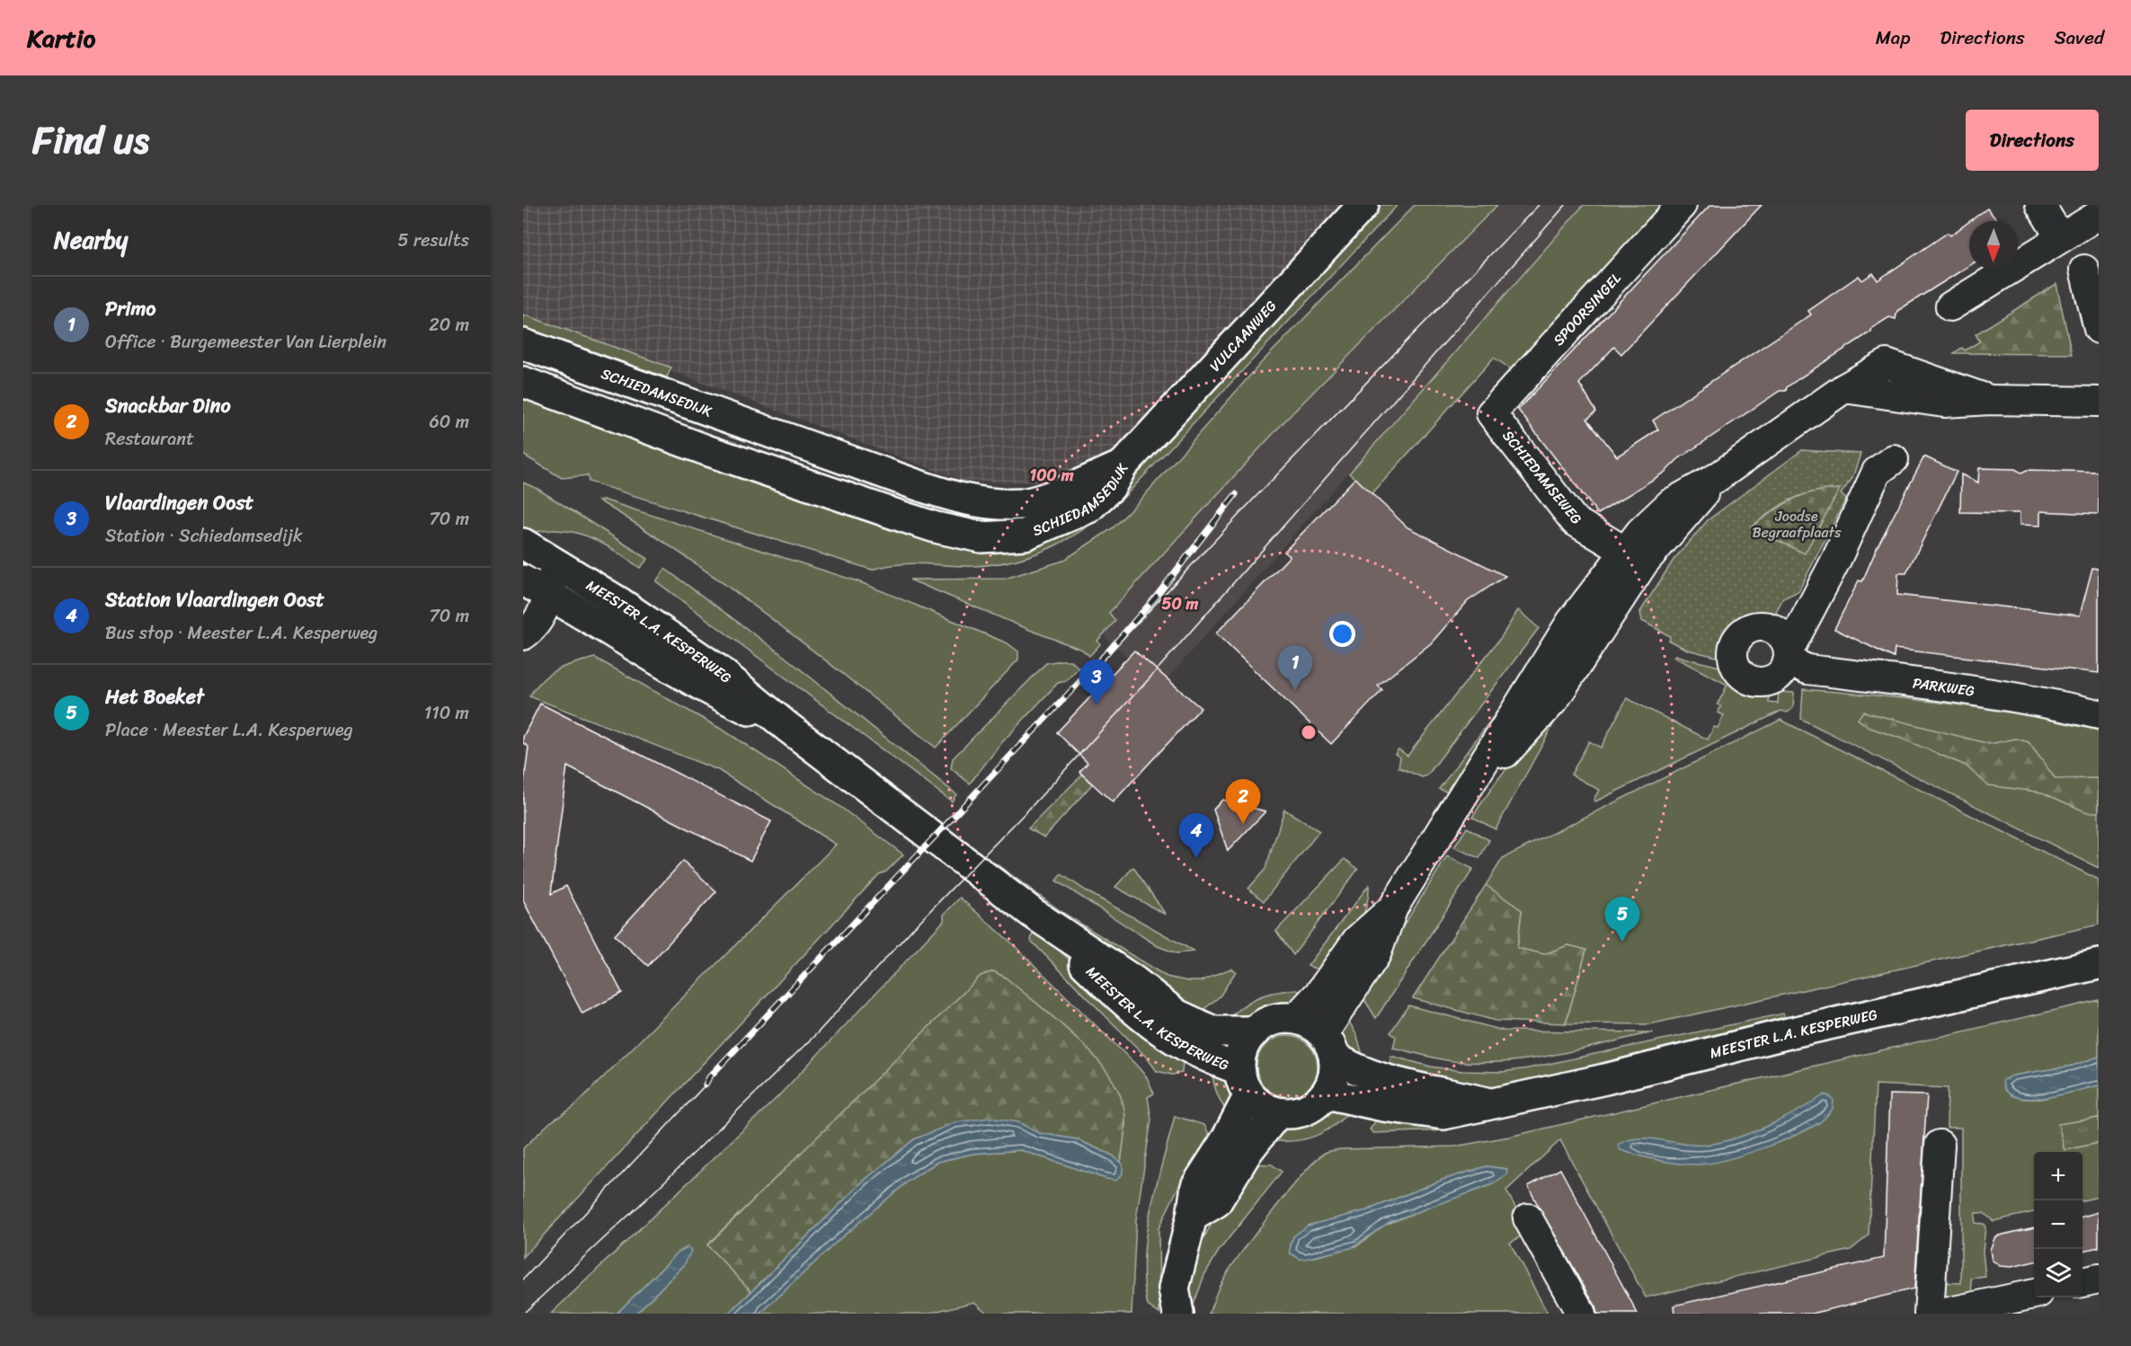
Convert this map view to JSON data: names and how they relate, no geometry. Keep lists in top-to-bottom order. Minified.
{"streets":{"main road":["VULCAANWEG","SCHIEDAMSEDIJK","MEESTER L.A. KESPERWEG"],"street":["SPOORSINGEL","SCHIEDAMSEWEG","PARKWEG"]},"crossings":[["SPOORSINGEL","SCHIEDAMSEWEG"],["VULCAANWEG","SCHIEDAMSEDIJK"]],"parks":["Joodse Begraafplaats"],"north":"bottom","page":{"header":"Kartio","nav":["Map","Directions","Saved"],"title":"Find us","buttons":"Directions","heading":["Nearby","5 results"],"list":[{"mark":"1","name":"Primo","note":"Office · Burgemeester Van Lierplein","value":"20 m"},{"mark":"2","name":"Snackbar Dino","note":"Restaurant","value":"60 m"},{"mark":"3","name":"Vlaardingen Oost","note":"Station · Schiedamsedijk","value":"70 m"},{"mark":"4","name":"Station Vlaardingen Oost","note":"Bus stop · Meester L.A. Kesperweg","value":"70 m"},{"mark":"5","name":"Het Boeket","note":"Place · Meester L.A. Kesperweg","value":"110 m"}],"pins":["1","3","2","4","5"],"map_buttons":["+","−"]},"rings":["100 m","50 m"]}
